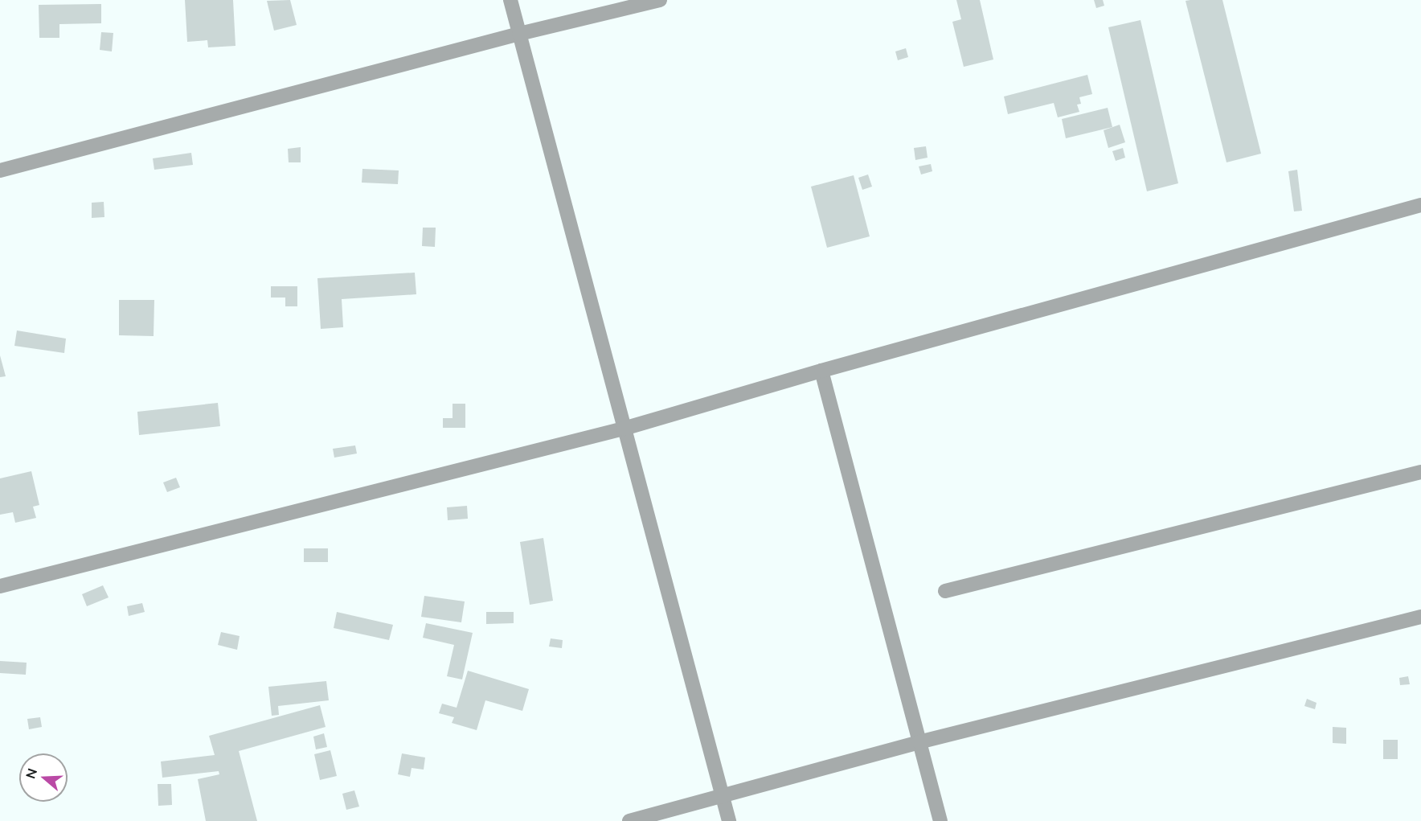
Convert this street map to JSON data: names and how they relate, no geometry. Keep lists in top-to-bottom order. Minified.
{"north":"left"}
